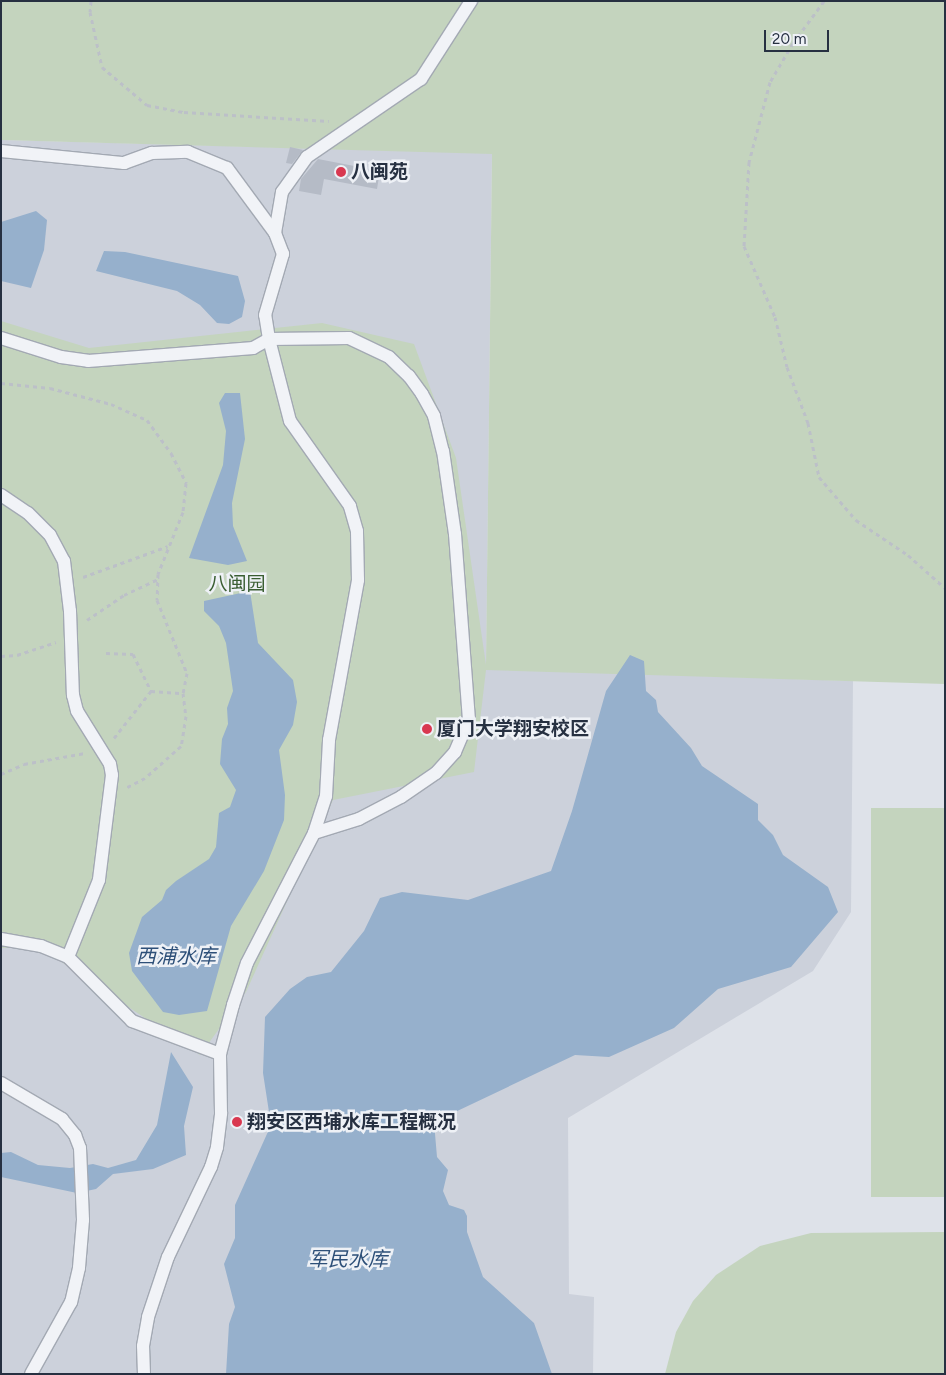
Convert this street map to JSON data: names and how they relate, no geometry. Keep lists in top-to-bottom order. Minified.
{"water":["西浦水库","军民水库"],"parks":["八闽园"],"places":["八闽苑","厦门大学翔安校区","翔安区西埔水库工程概况"],"scale_bar":"20 m"}
